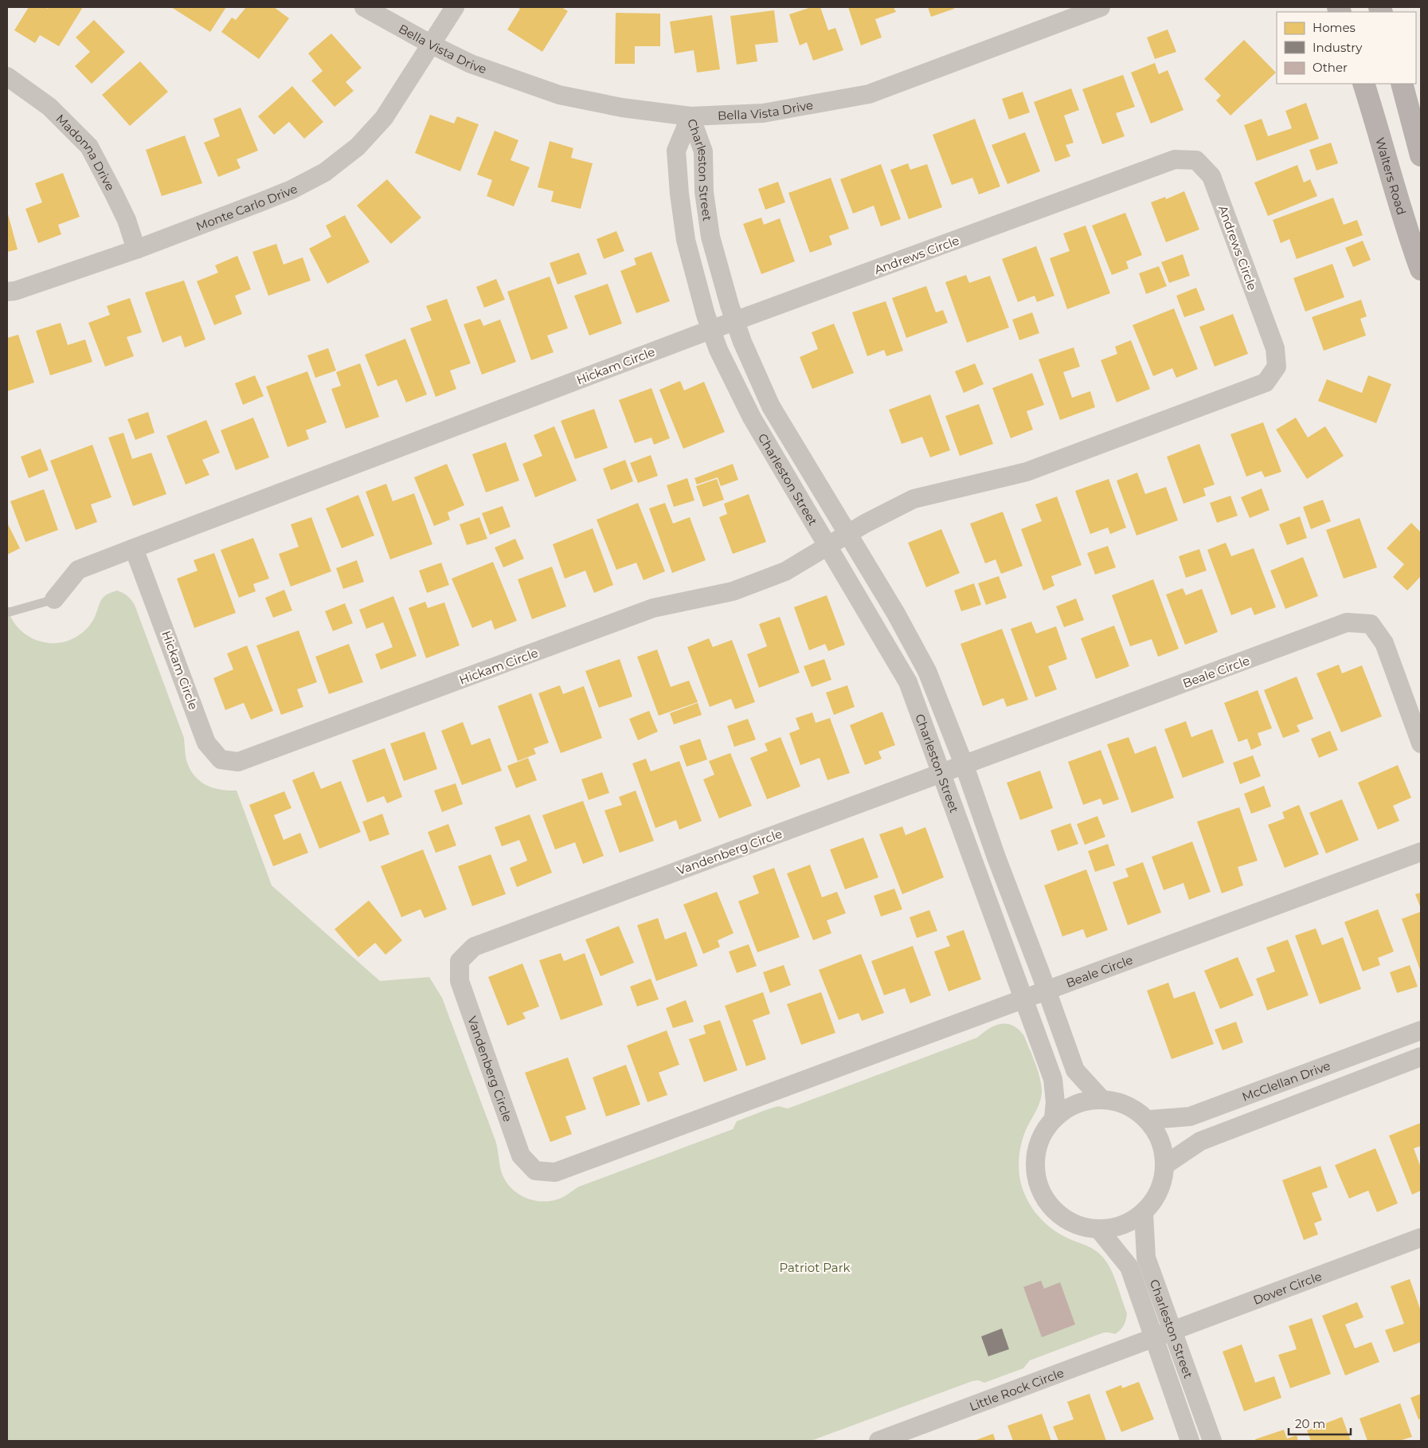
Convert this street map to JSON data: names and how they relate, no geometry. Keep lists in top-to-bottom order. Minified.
{"streets":{"main road":["Walters Road"],"street":["Bella Vista Drive","Madonna Drive","Charleston Street","Monte Carlo Drive","Andrews Circle","Hickam Circle","Beale Circle","Vandenberg Circle","McClellan Drive","Dover Circle","Little Rock Circle"]},"crossings":[["Bella Vista Drive","Charleston Street"],["Bella Vista Drive","Monte Carlo Drive"],["Madonna Drive","Monte Carlo Drive"],["Charleston Street","Andrews Circle"],["Charleston Street","Hickam Circle"],["Charleston Street","Beale Circle"],["Charleston Street","Vandenberg Circle"],["Charleston Street","McClellan Drive"],["Charleston Street","Dover Circle"],["Charleston Street","Little Rock Circle"],["Andrews Circle","Hickam Circle"],["Beale Circle","Vandenberg Circle"],["Dover Circle","Little Rock Circle"]],"parks":["Patriot Park"],"legend":["Homes","Industry","Other"],"scale_bar":"20 m"}
